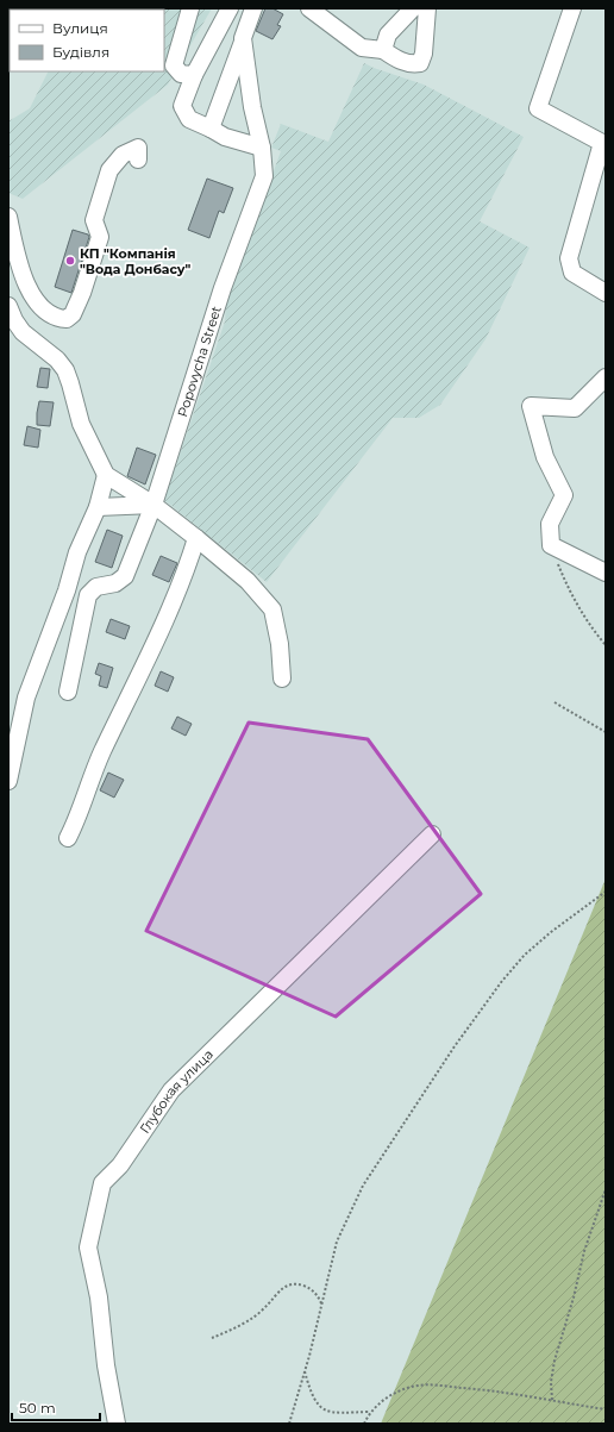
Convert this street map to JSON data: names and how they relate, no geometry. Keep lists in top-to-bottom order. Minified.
{"streets":{"street":["Popovycha Street","Глубокая улица"]},"places":["КП \"Компанія \"Вода Донбасу\""],"legend":["Вулиця","Будівля"],"scale_bar":"50 m"}
